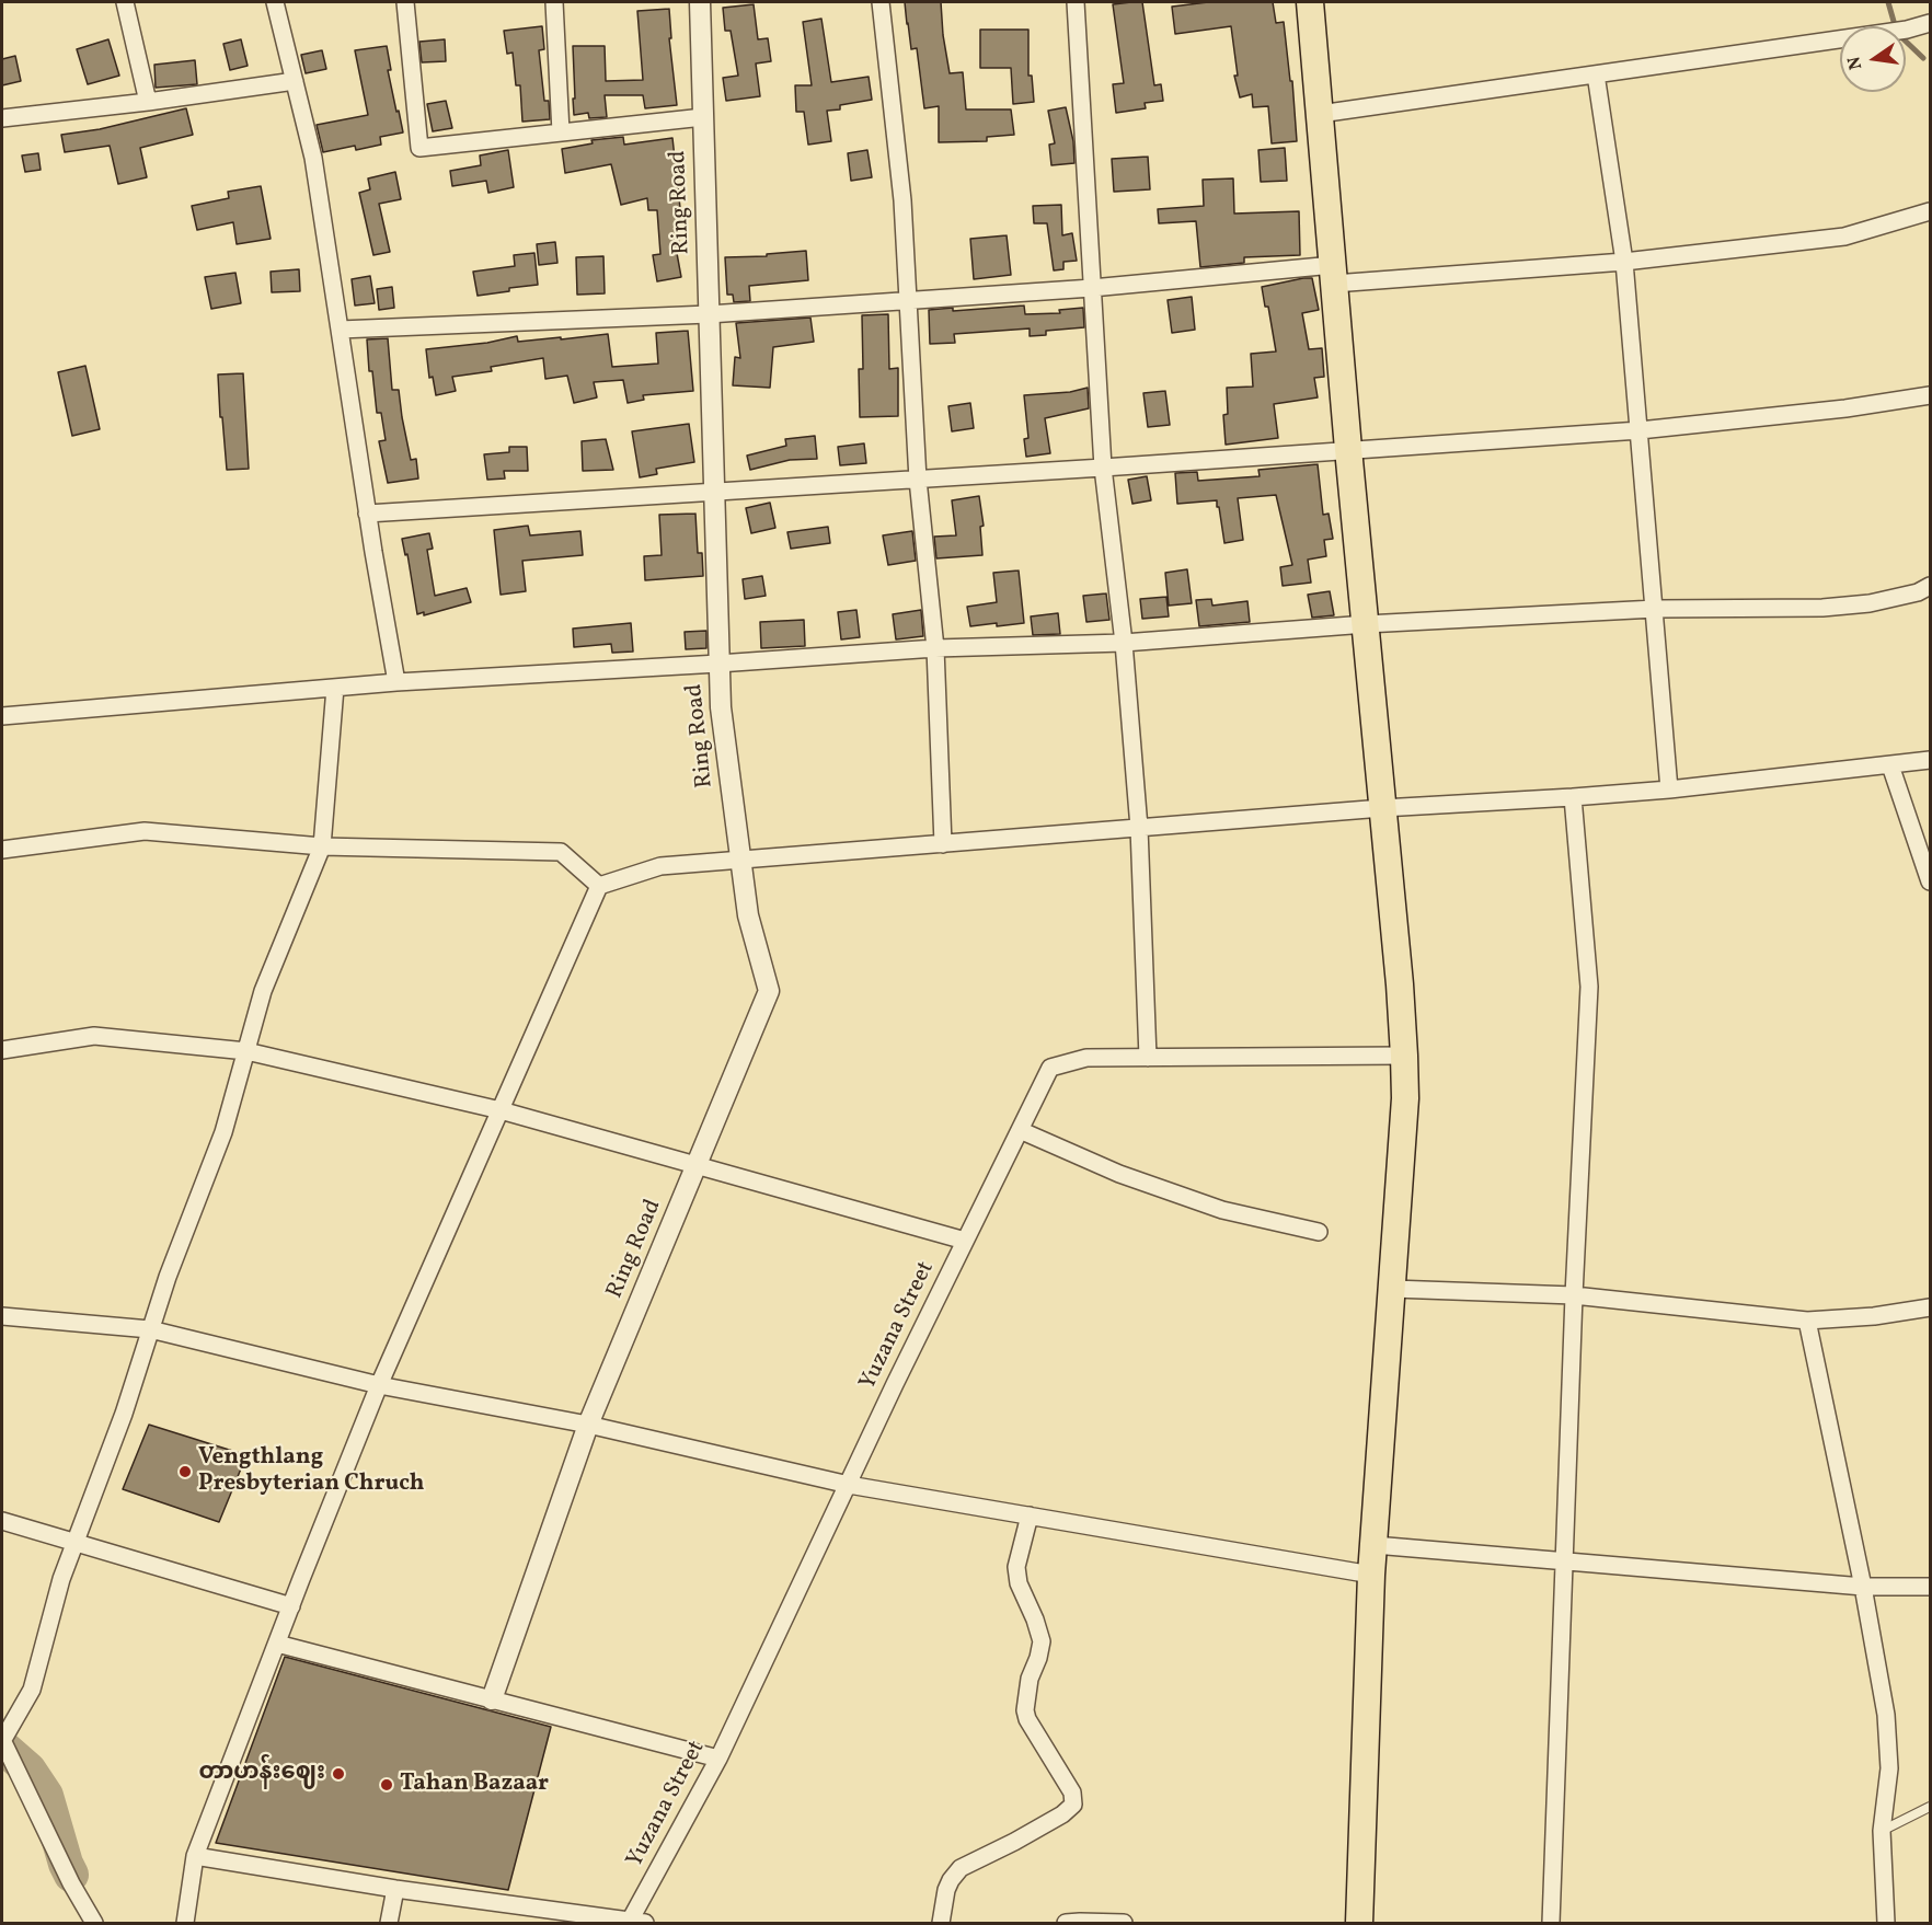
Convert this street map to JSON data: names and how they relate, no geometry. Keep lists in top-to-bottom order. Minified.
{"streets":{"street":["Ring Road","Yuzana Street"]},"places":["Vengthlang Presbyterian Chruch","တာဟန်းဈေး","Tahan Bazaar"],"north":"left"}
